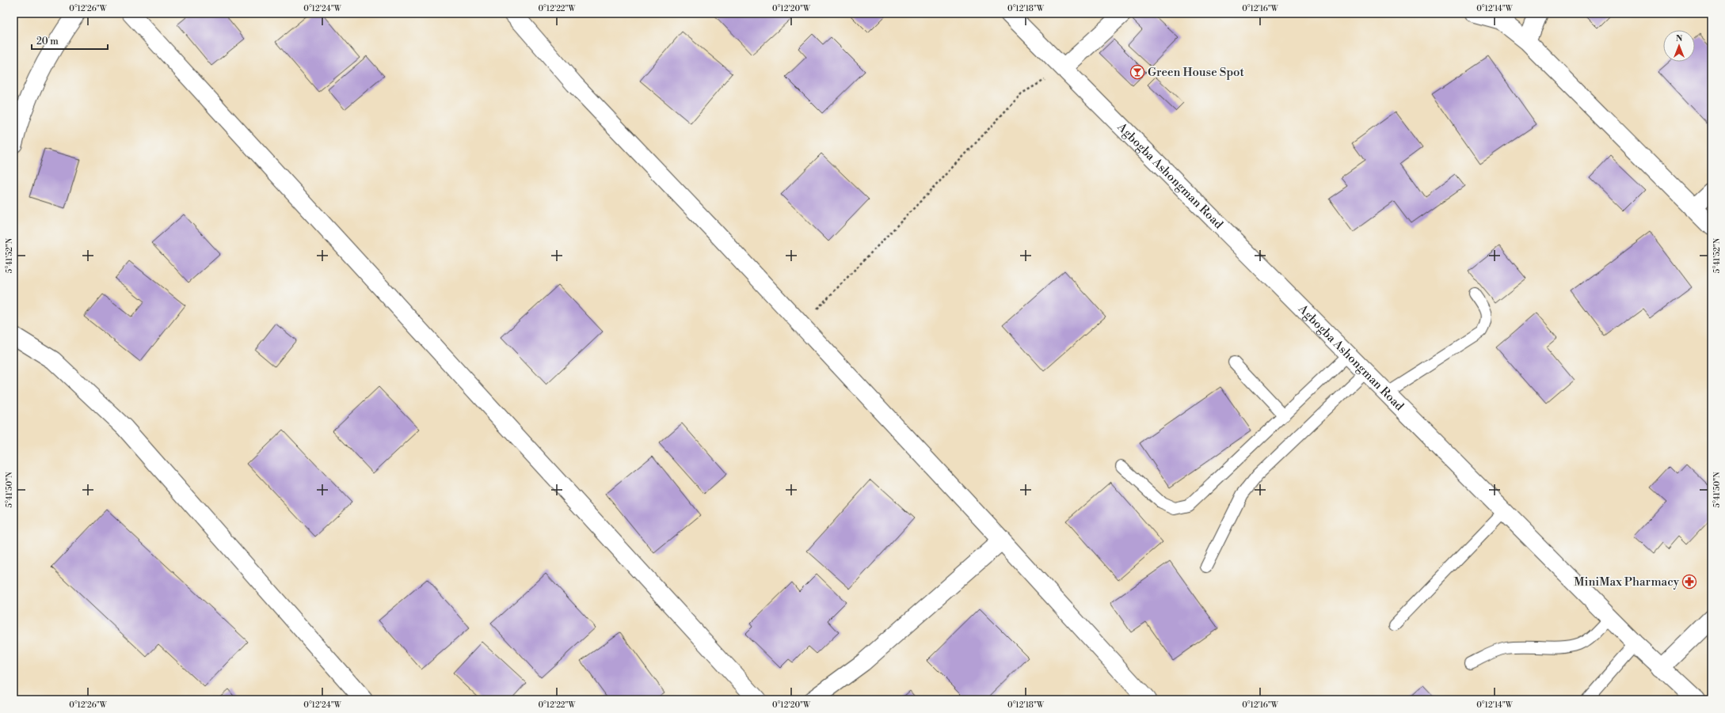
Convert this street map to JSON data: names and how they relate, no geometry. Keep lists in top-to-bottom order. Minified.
{"streets":{"street":["Agbogba Ashongman Road"]},"places":{"bar":["Green House Spot"],"pharmacy":["MiniMax Pharmacy"]},"scale_bar":"20 m","north":"top","coordinates":["0°12'26\"W","0°12'24\"W","0°12'22\"W","0°12'20\"W","0°12'18\"W","0°12'16\"W","0°12'14\"W","5°41'52\"N","5°41'50\"N"]}
